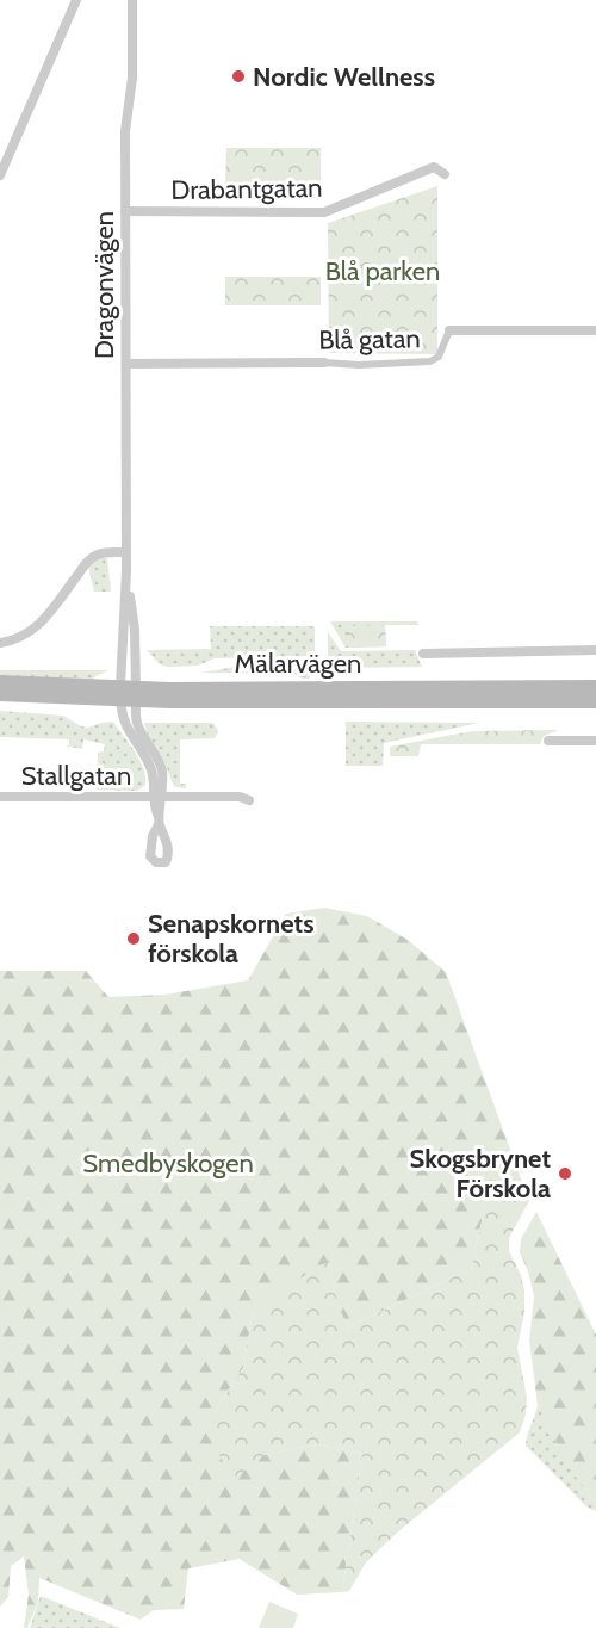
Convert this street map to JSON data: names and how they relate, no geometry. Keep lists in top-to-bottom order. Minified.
{"streets":{"main road":["Mälarvägen"],"street":["Drabantgatan","Dragonvägen","Blå gatan","Stallgatan"]},"crossings":[["Drabantgatan","Dragonvägen"],["Dragonvägen","Blå gatan"],["Dragonvägen","Mälarvägen"],["Dragonvägen","Stallgatan"],["Mälarvägen","Stallgatan"]],"parks":["Blå parken","Smedbyskogen"],"places":["Nordic Wellness","Senapskornets förskola","Skogsbrynet Förskola"]}
